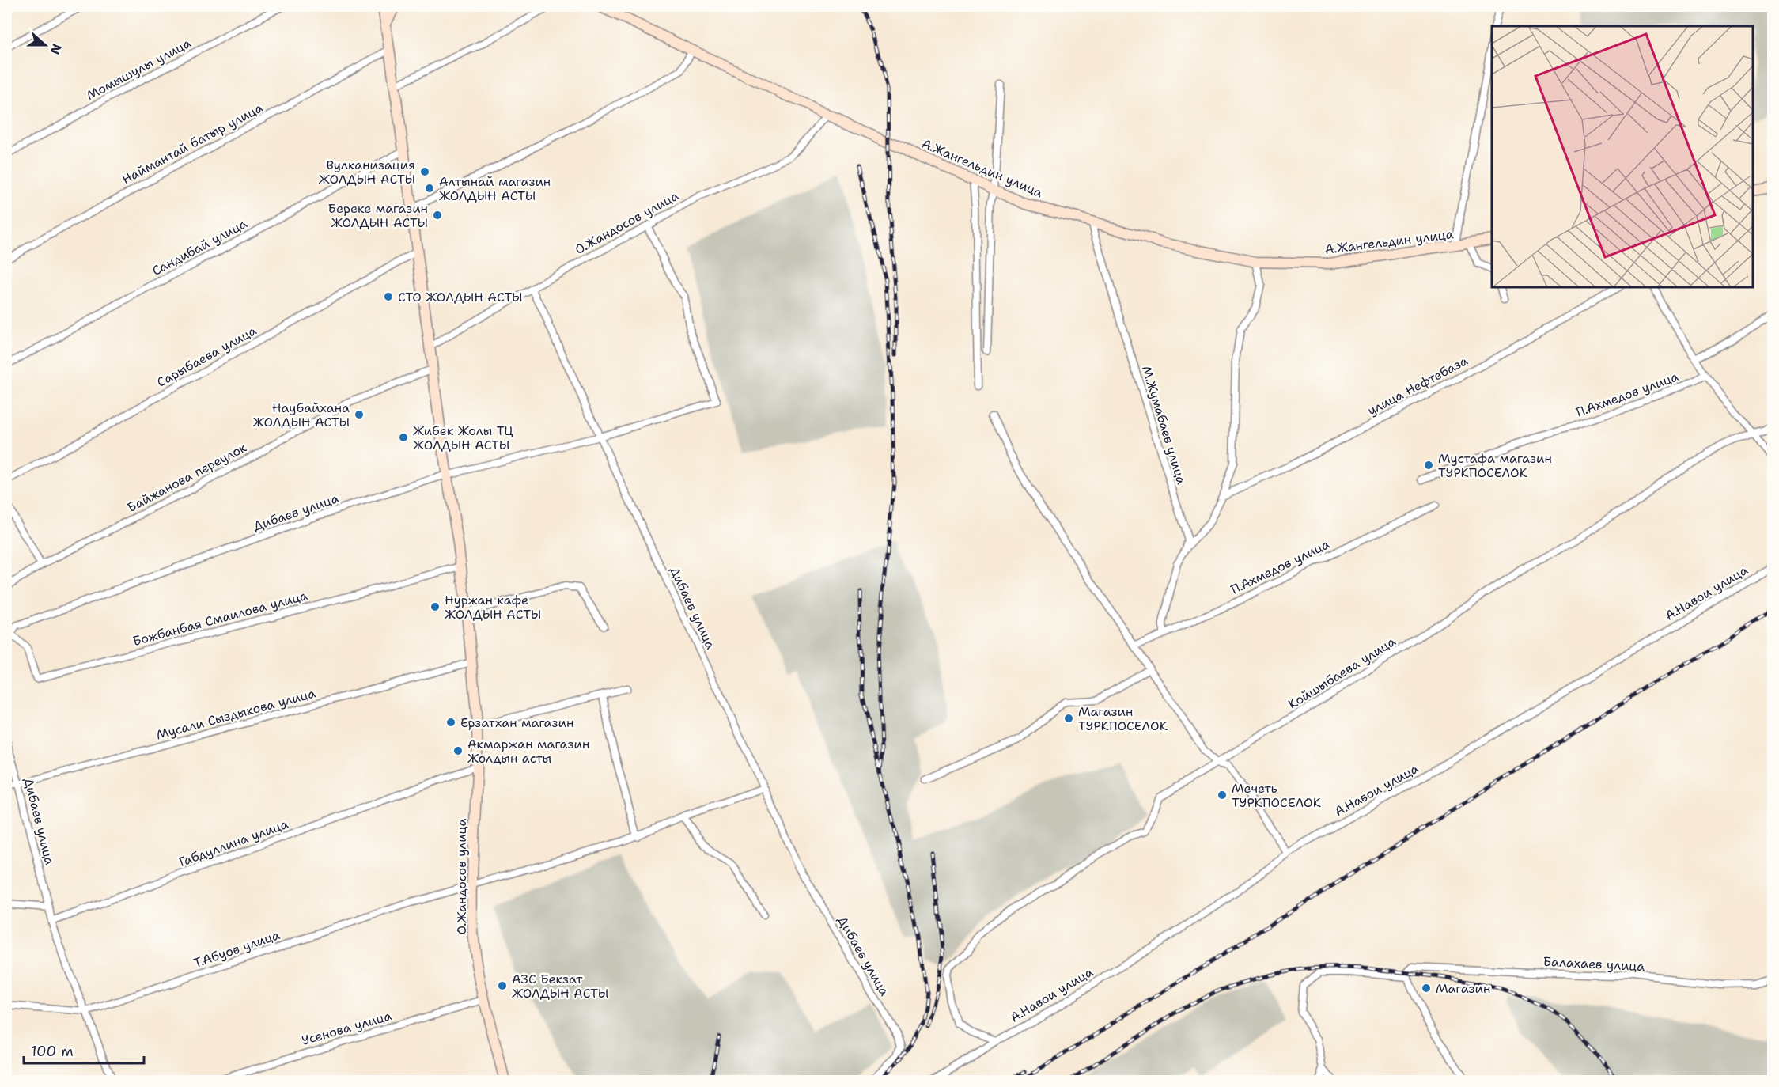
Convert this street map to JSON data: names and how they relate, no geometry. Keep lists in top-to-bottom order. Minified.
{"streets":{"main road":["А.Жангельдин улица","О.Жандосов улица"],"street":["Момышулы улица","Наймантай батыр улица","Сандибай улица","Сарыбаева улица","улица Нефтебаза","П.Ахмедов улица","М.Жумабаев улица","Байжанова переулок","Дибаев улица","А.Навои улица","Божбанбая Смаилова улица","Койшыбаева улица","Мусали Сыздыкова улица","Габдуллина улица","Т.Абуов улица","Балахаев улица","Усенова улица"]},"crossings":[["Наймантай батыр улица","О.Жандосов улица"],["А.Жангельдин улица","О.Жандосов улица"],["А.Жангельдин улица","М.Жумабаев улица"],["О.Жандосов улица","Сандибай улица"],["О.Жандосов улица","Сарыбаева улица"],["О.Жандосов улица","Байжанова переулок"],["О.Жандосов улица","Дибаев улица"],["О.Жандосов улица","Божбанбая Смаилова улица"],["О.Жандосов улица","Мусали Сыздыкова улица"],["О.Жандосов улица","Габдуллина улица"],["О.Жандосов улица","Т.Абуов улица"],["О.Жандосов улица","Усенова улица"],["Дибаев улица","Божбанбая Смаилова улица"],["Дибаев улица","Мусали Сыздыкова улица"],["А.Навои улица","Койшыбаева улица"]],"places":["Вулканизация ЖОЛДЫН АСТЫ","Алтынай магазин ЖОЛДЫН АСТЫ","Береке магазин ЖОЛДЫН АСТЫ","СТО ЖОЛДЫН АСТЫ","Наубайхана ЖОЛДЫН АСТЫ","Жибек Жолы ТЦ ЖОЛДЫН АСТЫ","Мустафа магазин ТУРКПОСЕЛОК","Нуржан кафе ЖОЛДЫН АСТЫ","Магазин ТУРКПОСЕЛОК","Ерзатхан магазин","Акмаржан магазин Жолдын асты","Мечеть ТУРКПОСЕЛОК","АЗС Бекзат ЖОЛДЫН АСТЫ","Магазин"],"scale_bar":"100 m","north":"right"}
